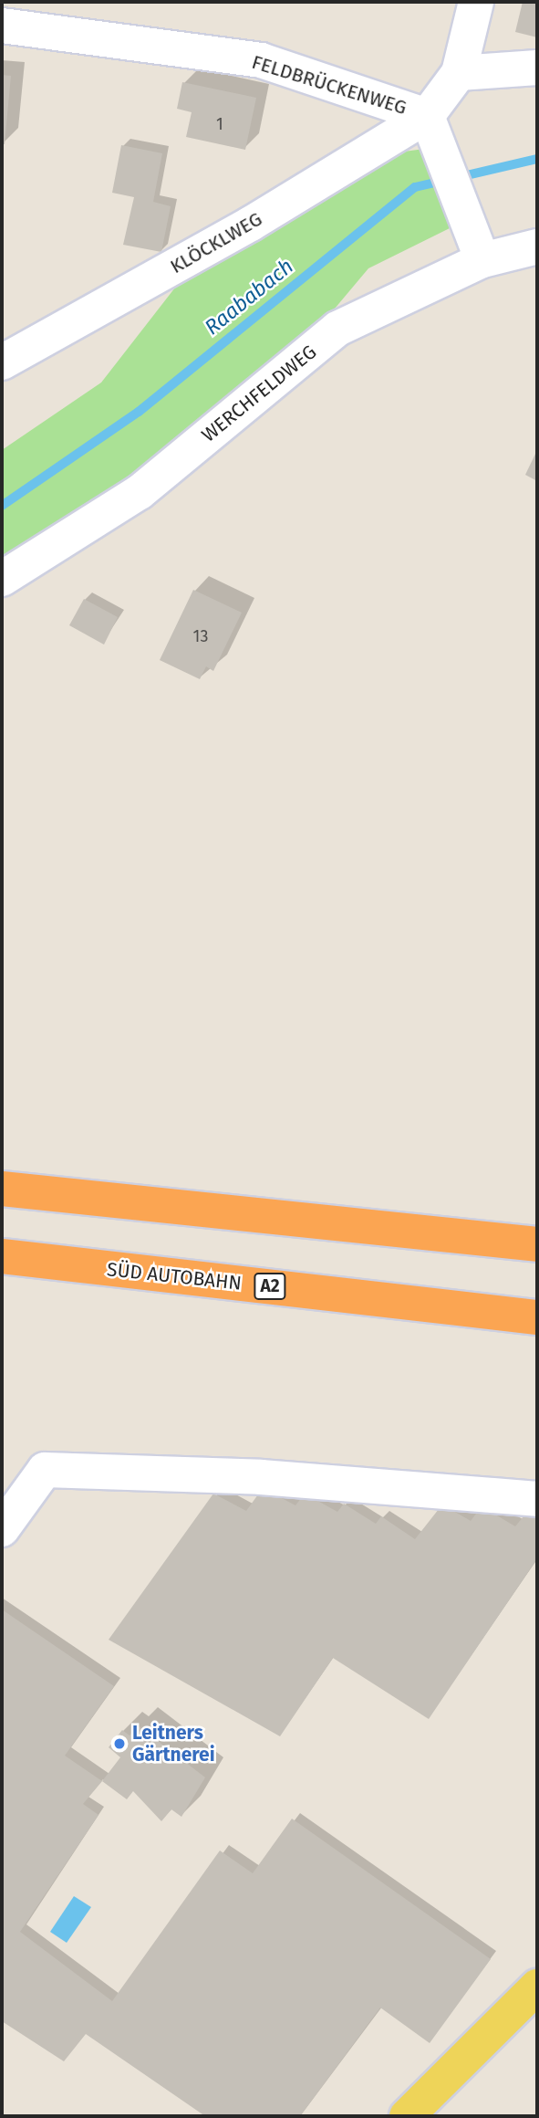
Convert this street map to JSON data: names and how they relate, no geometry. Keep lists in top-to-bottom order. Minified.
{"streets":{"highway":["SÜD AUTOBAHN","A2"],"street":["FELDBRÜCKENWEG","KLÖCKLWEG","WERCHFELDWEG"]},"crossings":[["FELDBRÜCKENWEG","KLÖCKLWEG"]],"water":["Raababach"],"places":["Leitners Gärtnerei"],"house_numbers":["1","13"]}
